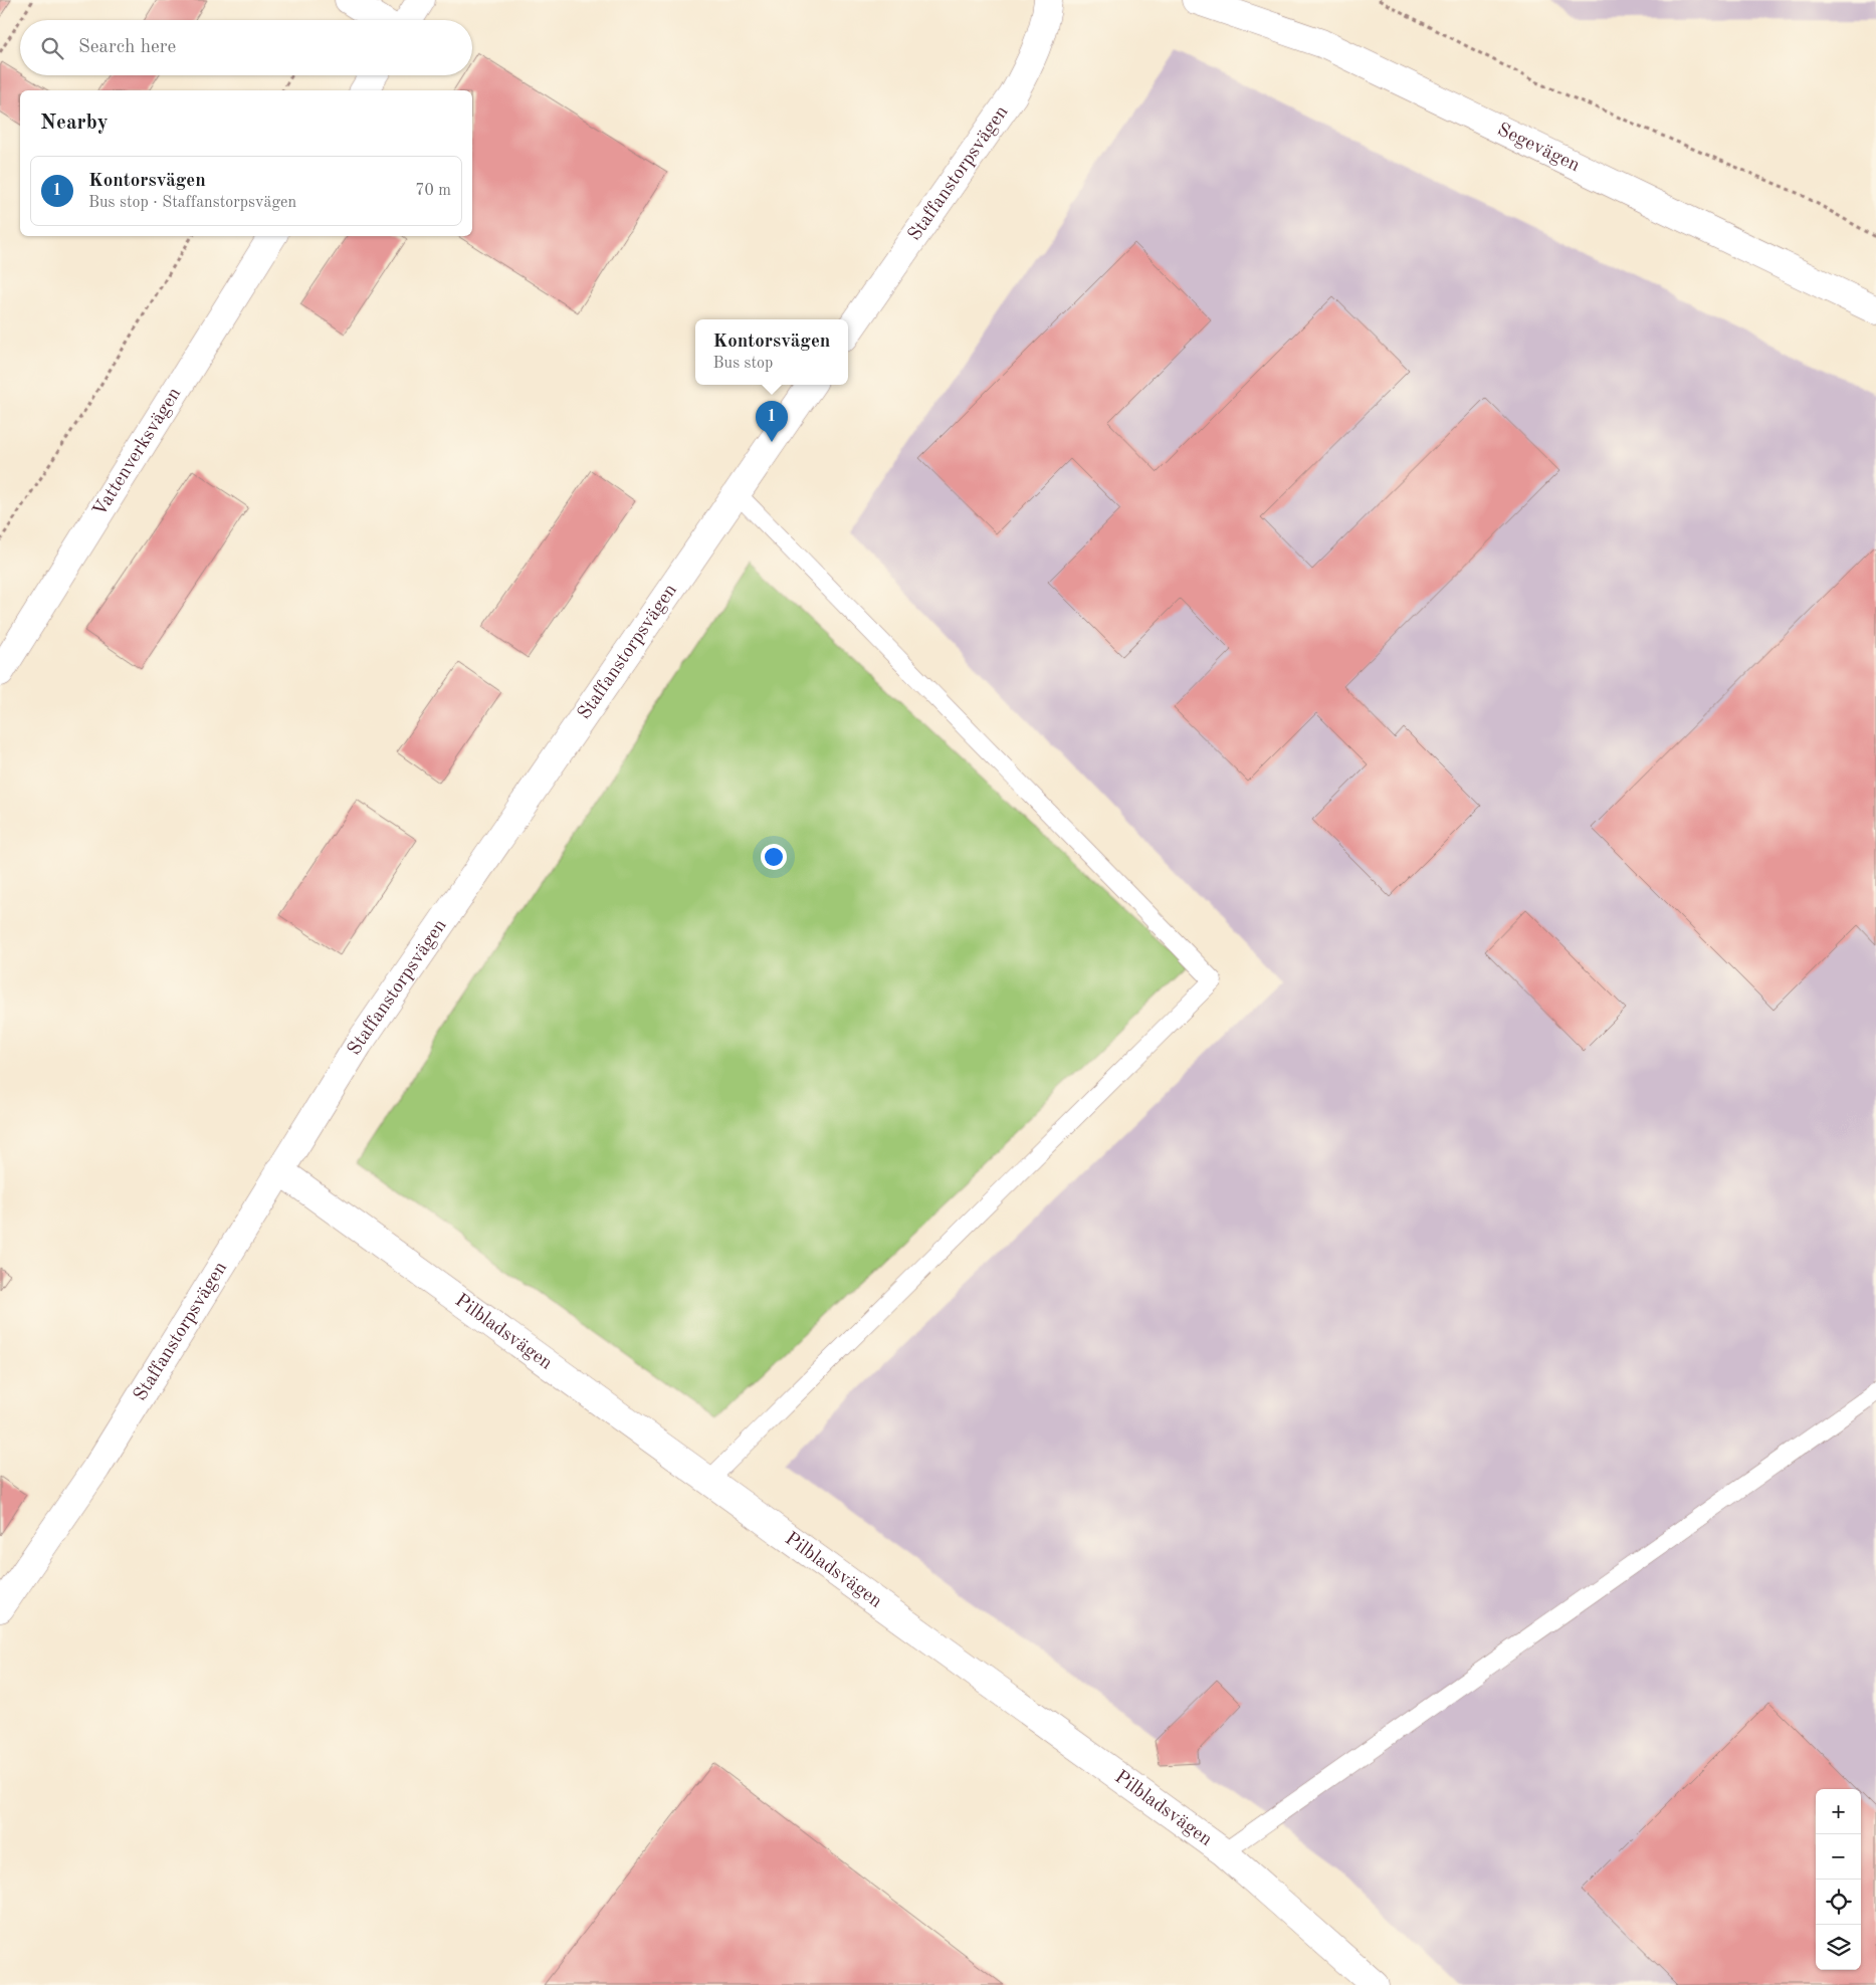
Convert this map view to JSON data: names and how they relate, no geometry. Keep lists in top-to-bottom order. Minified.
{"streets":{"street":["Segevägen","Staffanstorpsvägen","Vattenverksvägen","Pilbladsvägen"]},"crossings":[["Staffanstorpsvägen","Pilbladsvägen"]],"page":{"search":"Search here","heading":"Nearby","list":[{"mark":"1","name":"Kontorsvägen","note":"Bus stop · Staffanstorpsvägen","value":"70 m"}],"popup":["Kontorsvägen","Bus stop"],"pins":"1","map_buttons":["+","−"]}}
